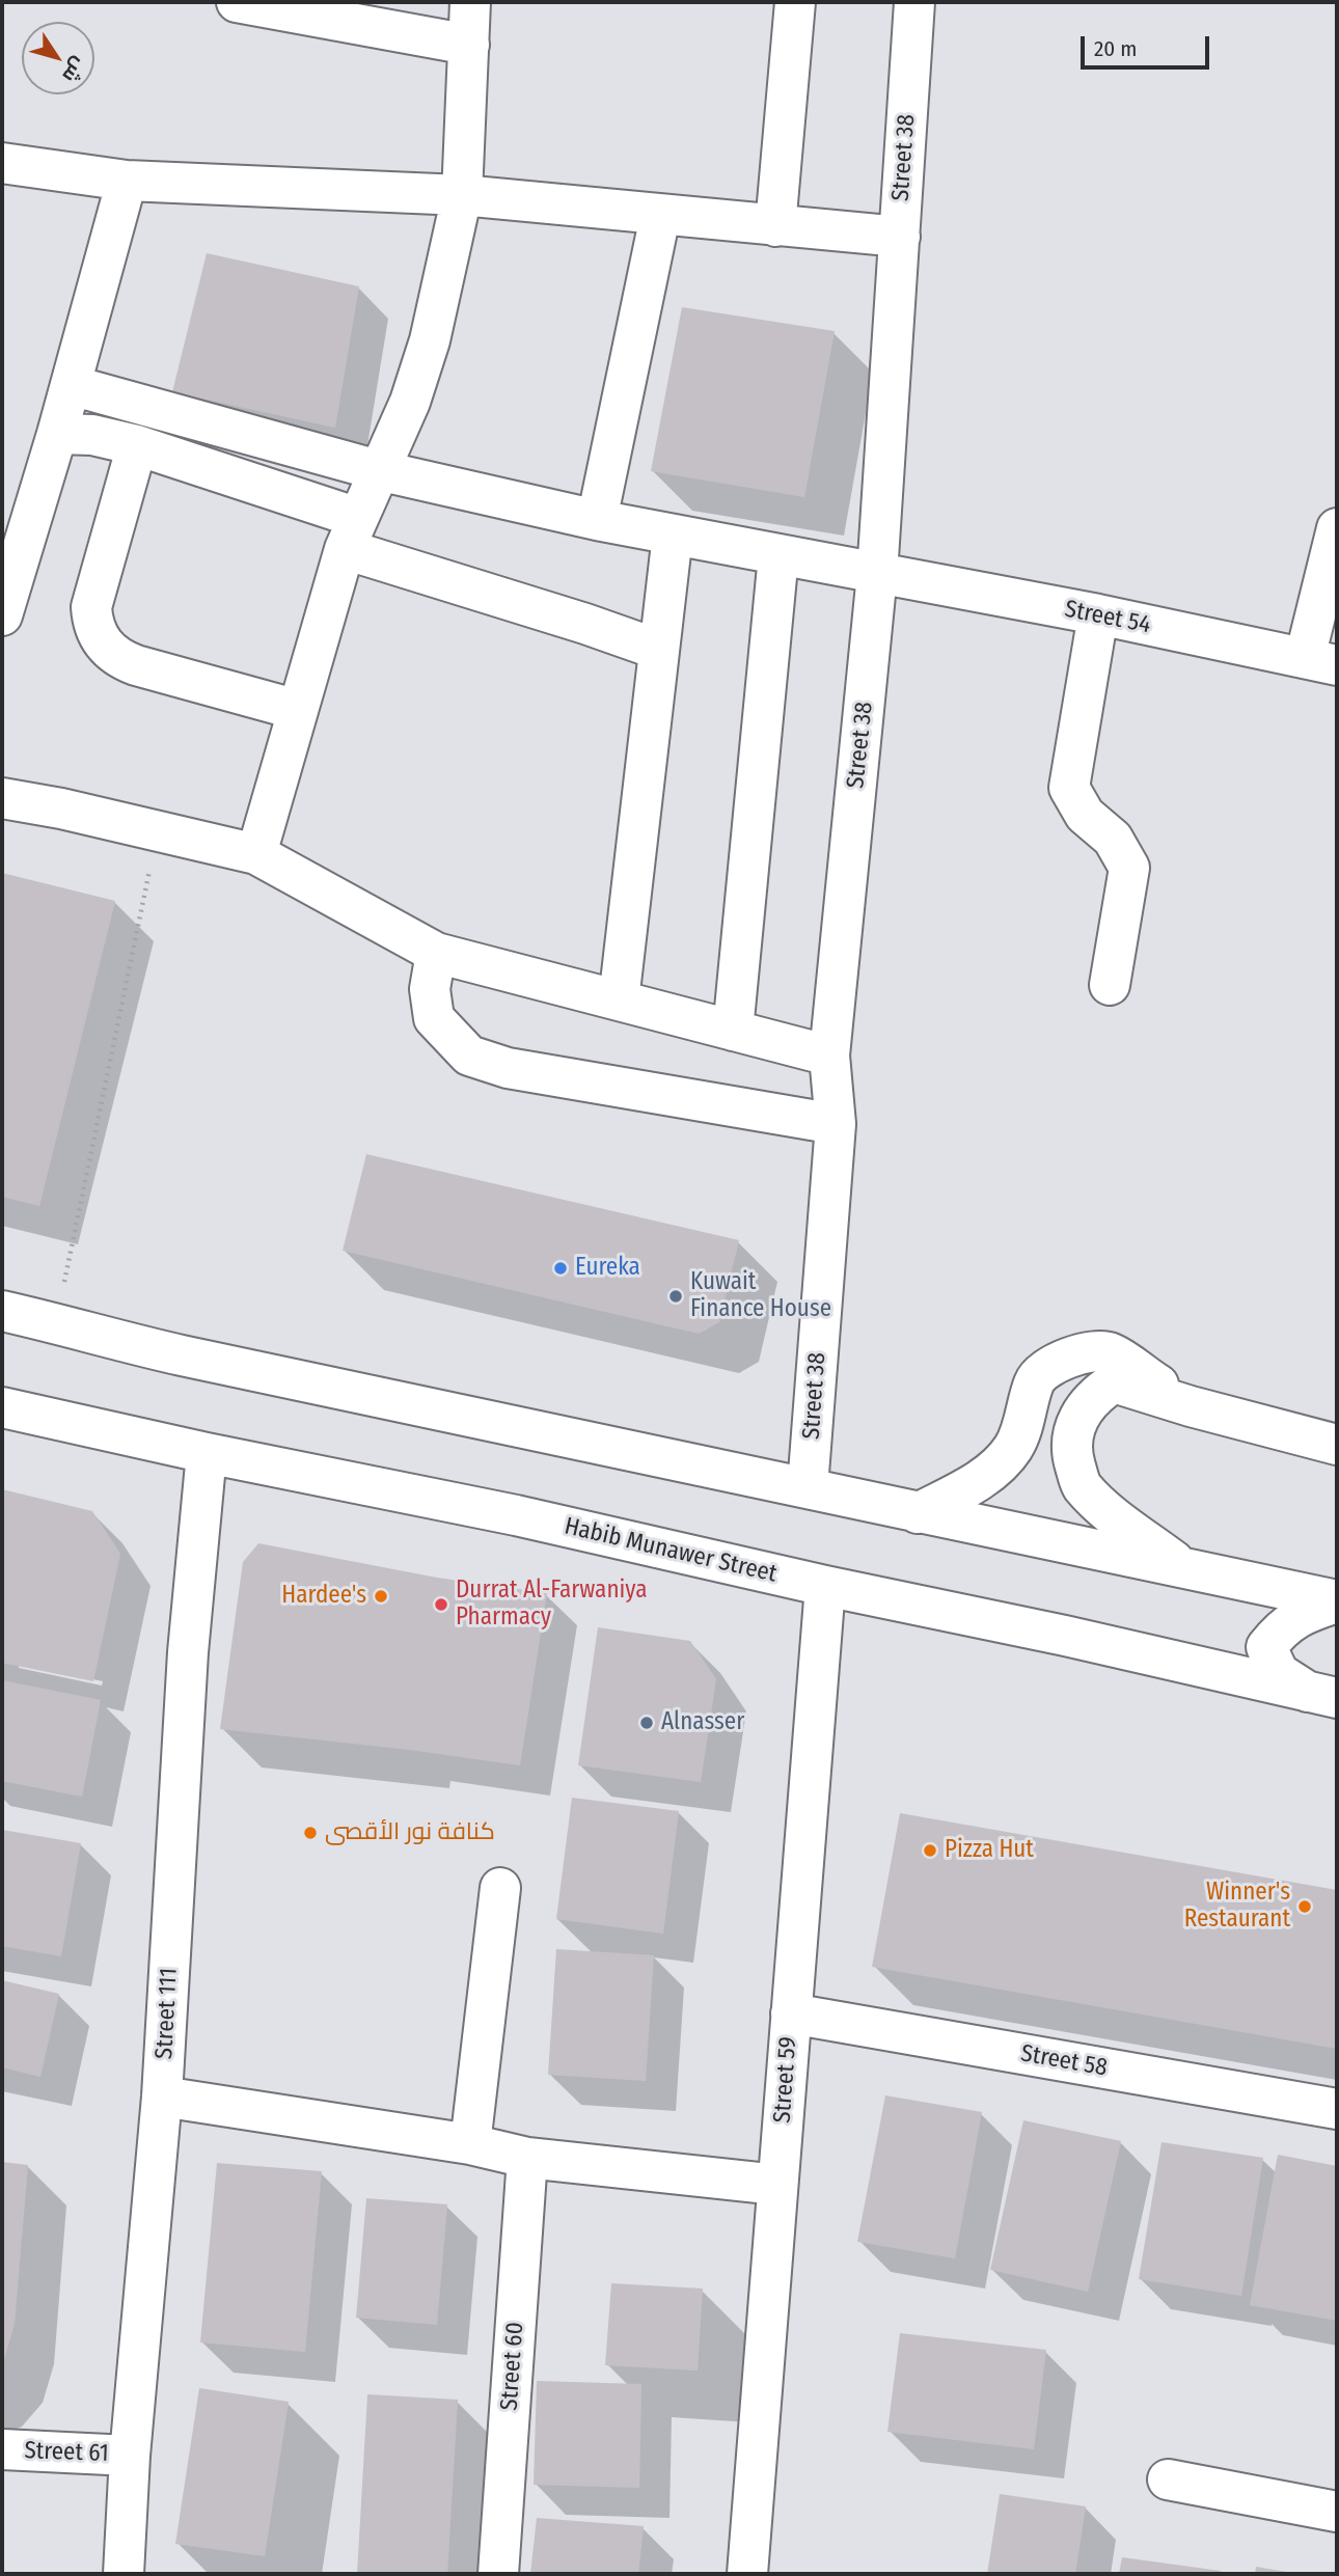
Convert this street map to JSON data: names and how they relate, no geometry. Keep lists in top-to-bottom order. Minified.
{"streets":{"street":["Street 38","Street 54","Habib Munawer Street","Street 111","Street 58","Street 59","Street 60","Street 61"]},"crossings":[["Street 38","Street 54"],["Habib Munawer Street","Street 111"],["Habib Munawer Street","Street 59"],["Street 111","Street 61"],["Street 58","Street 59"]],"places":["Eureka","Kuwait Finance House","Hardee's","Durrat Al-Farwaniya Pharmacy","Alnasser","كنافة نور الأقصى","Pizza Hut","Winner's Restaurant"],"scale_bar":"20 m","north":"bottom right"}
